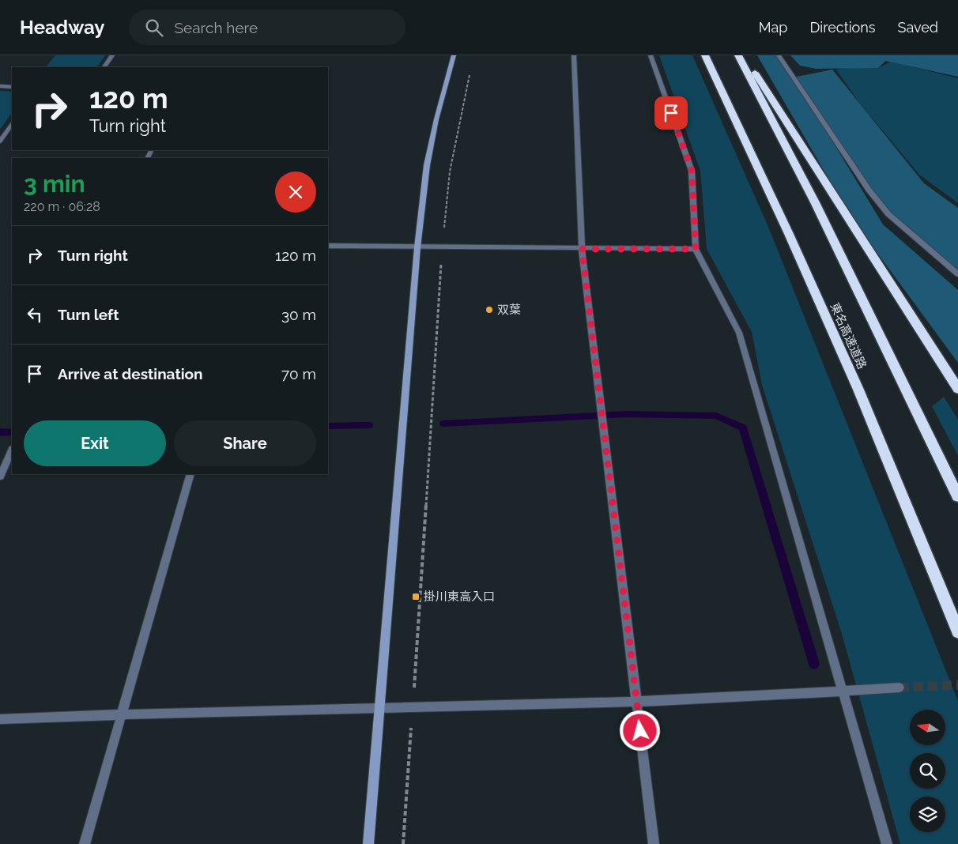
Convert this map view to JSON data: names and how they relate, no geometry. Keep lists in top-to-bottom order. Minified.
{"streets":{"highway":["東名高速道路"]},"places":{"other":["双葉"],"transit":["掛川東高入口"]},"north":"left","page":{"header":"Headway","search":"Search here","nav":["Map","Directions","Saved"],"turn":["120 m","Turn right"],"heading":["3 min","220 m · 06:28"],"list":[{"name":"Turn right","value":"120 m"},{"name":"Turn left","value":"30 m"},{"name":"Arrive at destination","value":"70 m"}],"buttons":["Exit","Share"]}}
